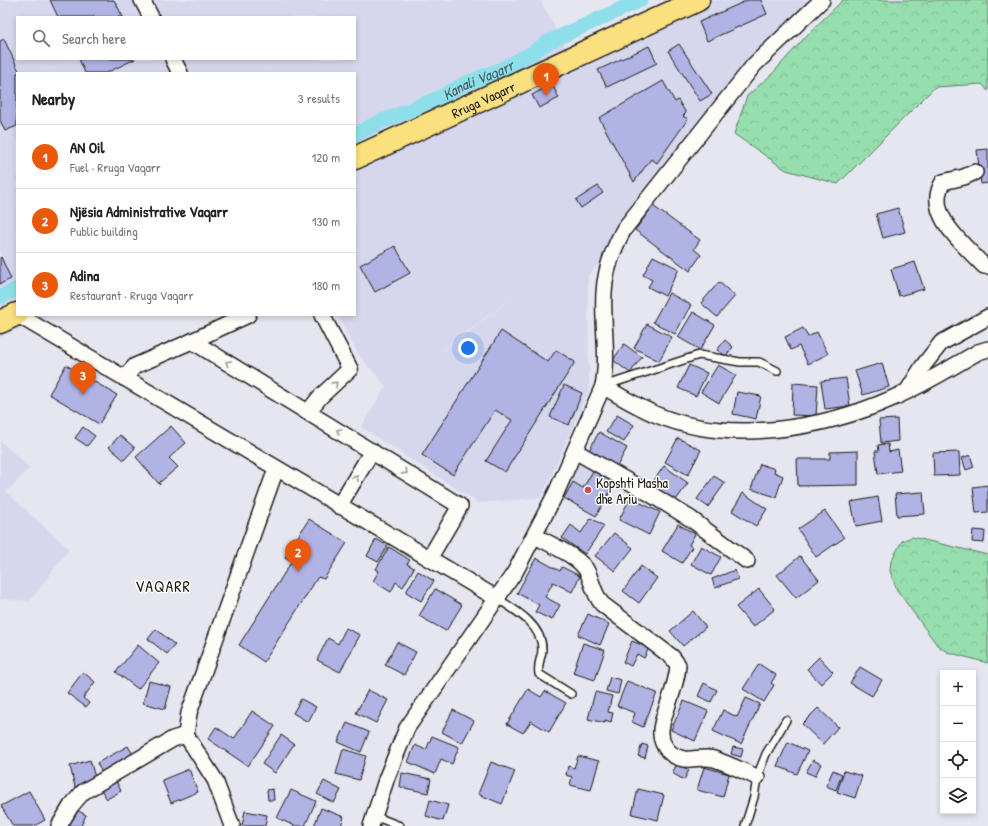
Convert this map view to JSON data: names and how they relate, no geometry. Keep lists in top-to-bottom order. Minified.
{"streets":{"main road":["Rruga Vaqarr"]},"districts":["VAQARR"],"water":["Kanali Vaqarr"],"places":["Kopshti Masha dhe Ariu"],"page":{"search":"Search here","pins":["1","3","2"],"heading":["Nearby","3 results"],"list":[{"mark":"1","name":"AN Oil","note":"Fuel · Rruga Vaqarr","value":"120 m"},{"mark":"2","name":"Njësia Administrative Vaqarr","note":"Public building","value":"130 m"},{"mark":"3","name":"Adina","note":"Restaurant · Rruga Vaqarr","value":"180 m"}],"map_buttons":["+","−"]}}
